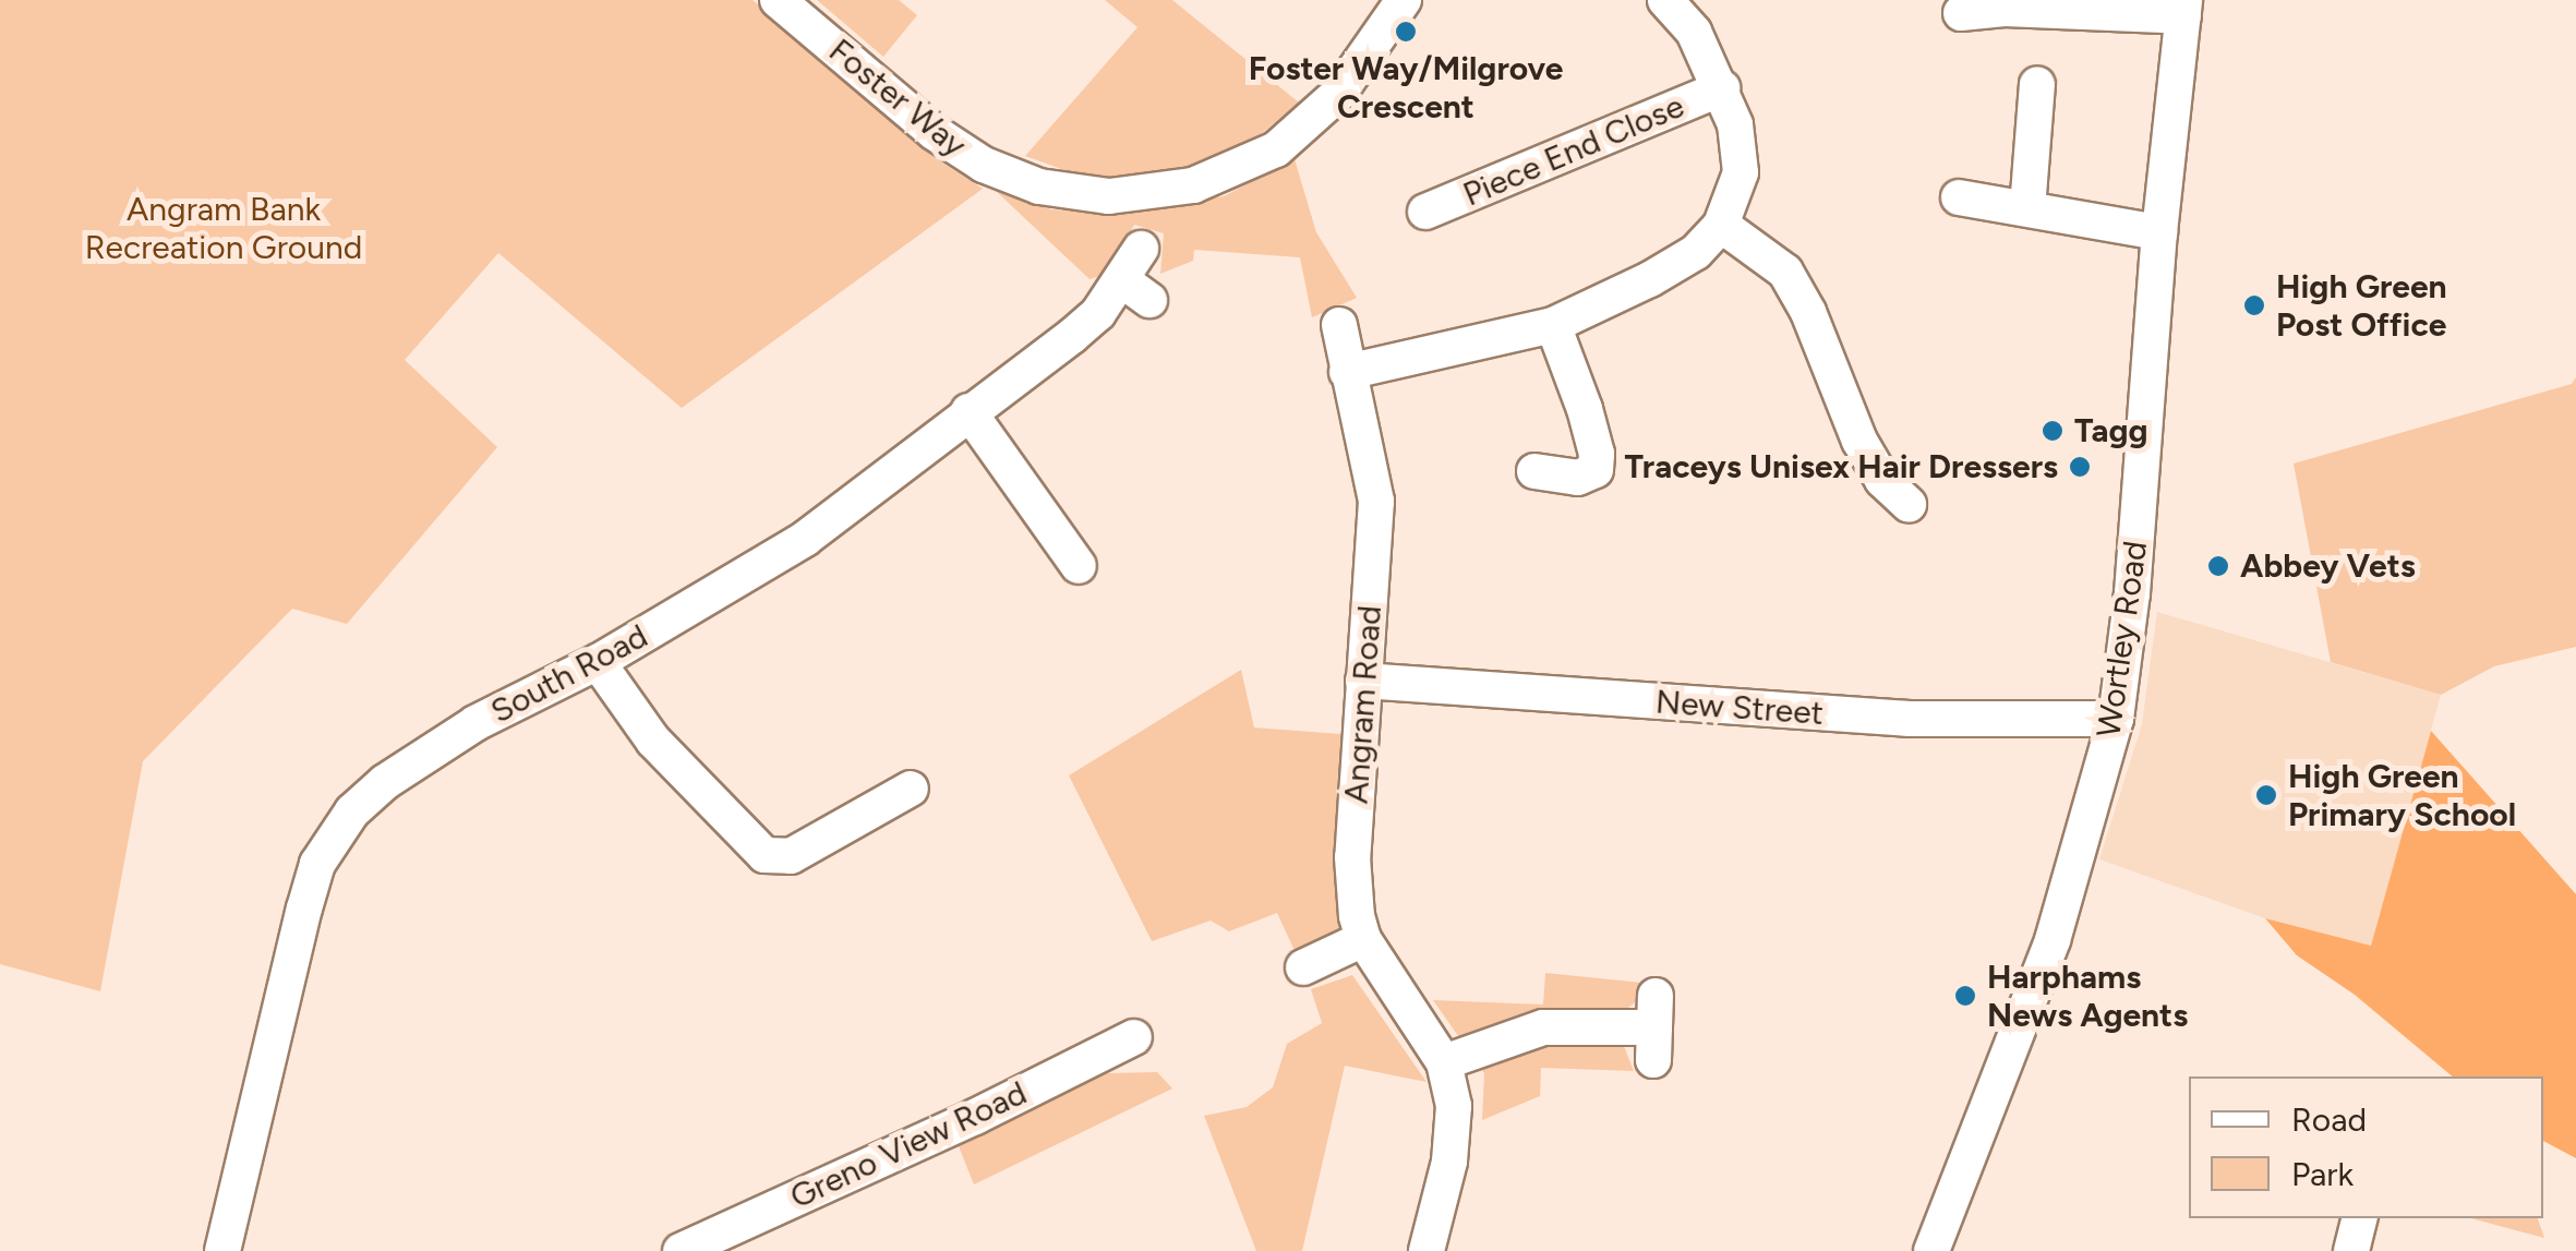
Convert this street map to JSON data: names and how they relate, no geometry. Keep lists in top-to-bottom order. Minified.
{"streets":{"street":["Foster Way","Piece End Close","Wortley Road","South Road","Angram Road","New Street","Greno View Road"]},"crossings":[["Wortley Road","New Street"],["Angram Road","New Street"]],"parks":["Angram Bank Recreation Ground"],"places":["Foster Way/Milgrove Crescent","High Green Post Office","Tagg","Traceys Unisex Hair Dressers","Abbey Vets","High Green Primary School","Harphams News Agents"],"legend":["Road","Park"]}
